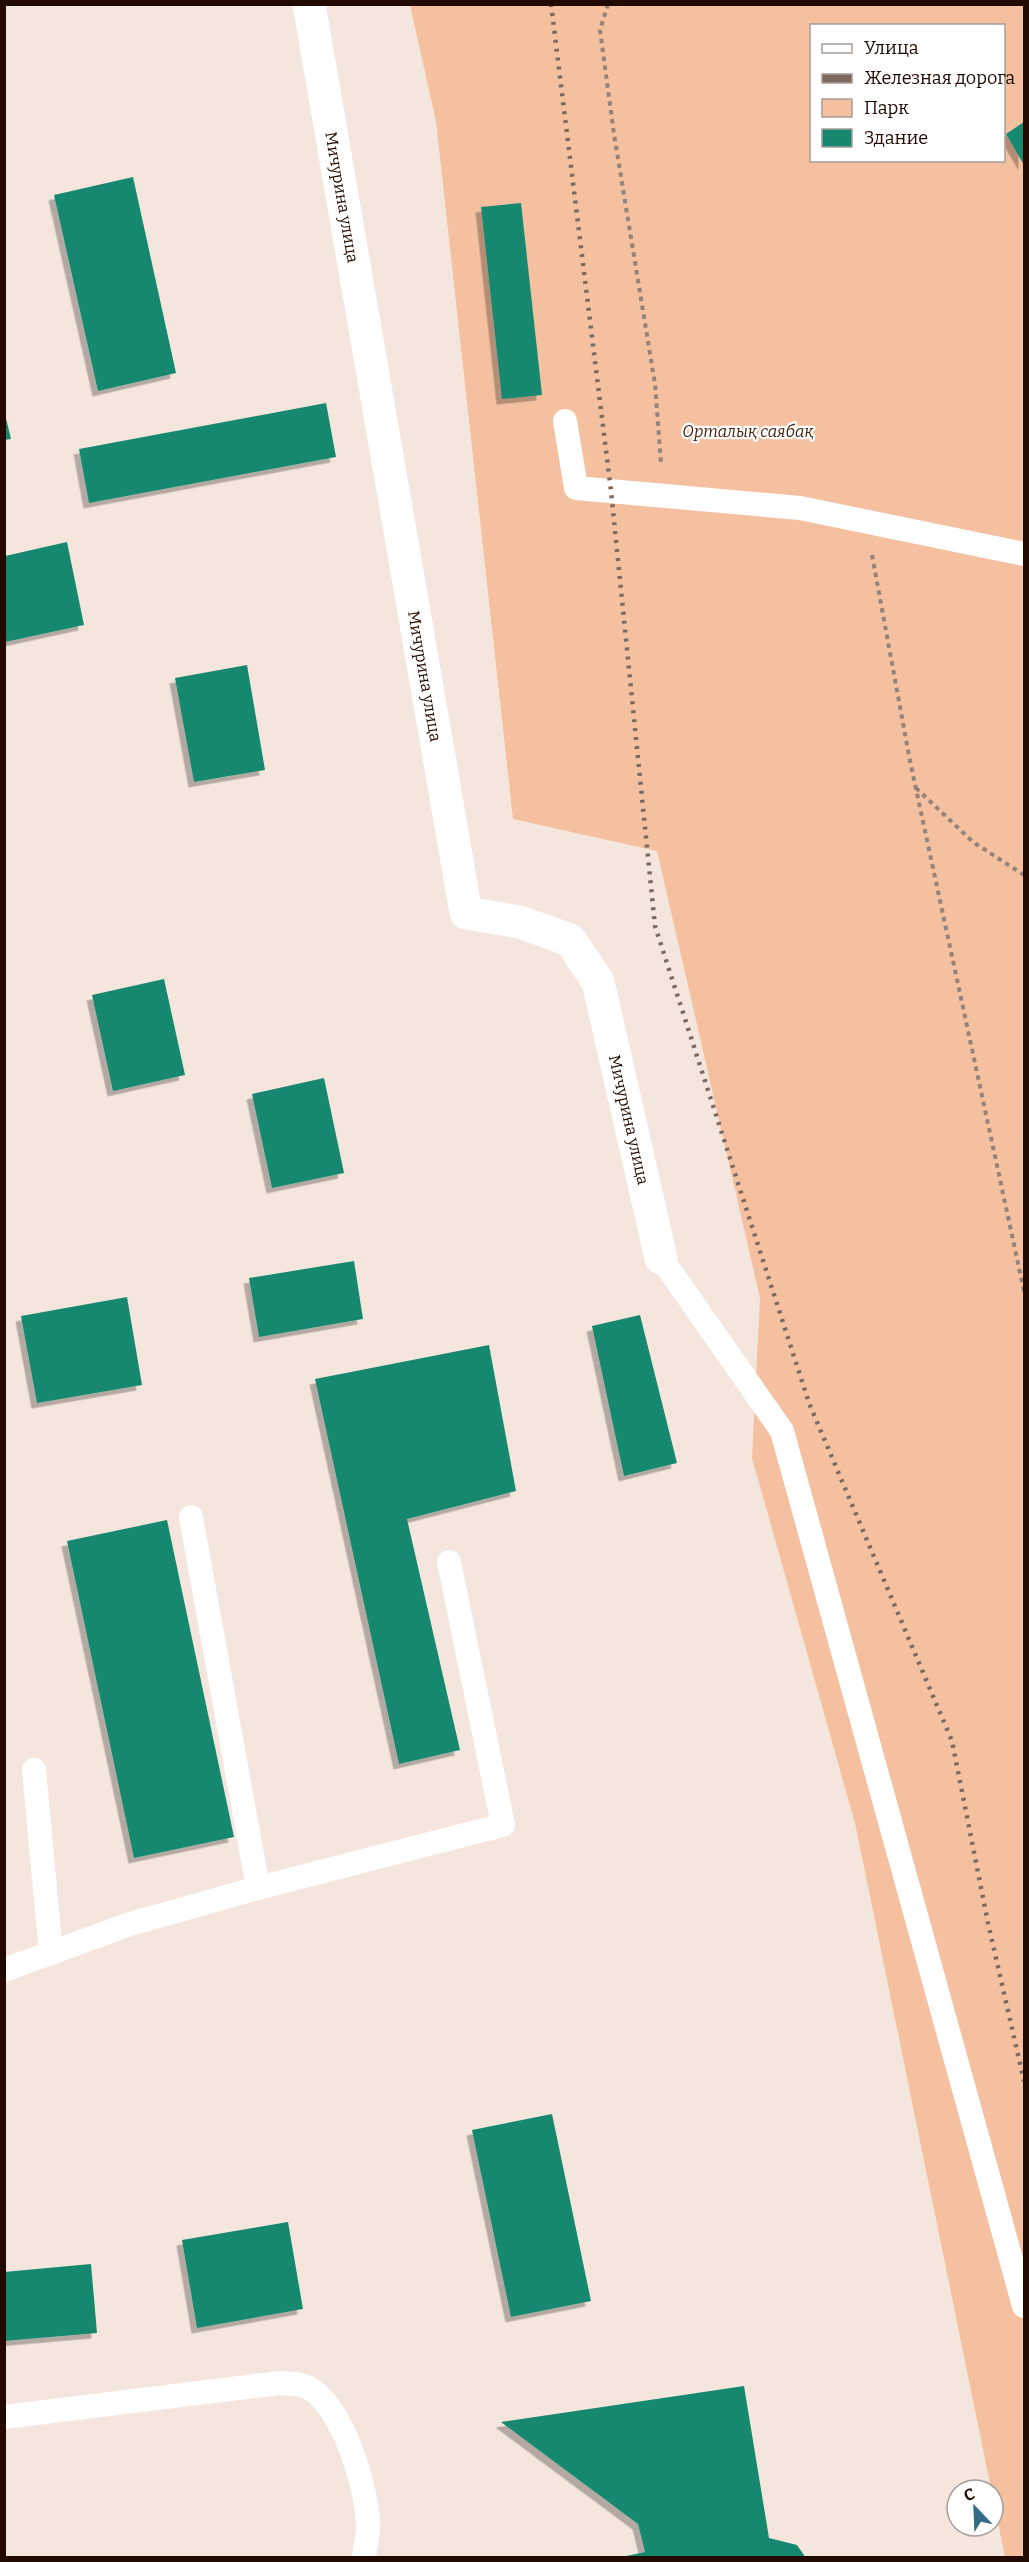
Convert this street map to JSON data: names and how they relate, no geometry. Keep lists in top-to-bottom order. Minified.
{"streets":{"street":["Мичурина улица"]},"parks":["Орталық саябақ"],"legend":["Улица","Железная дорога","Парк","Здание"],"north":"top left"}
